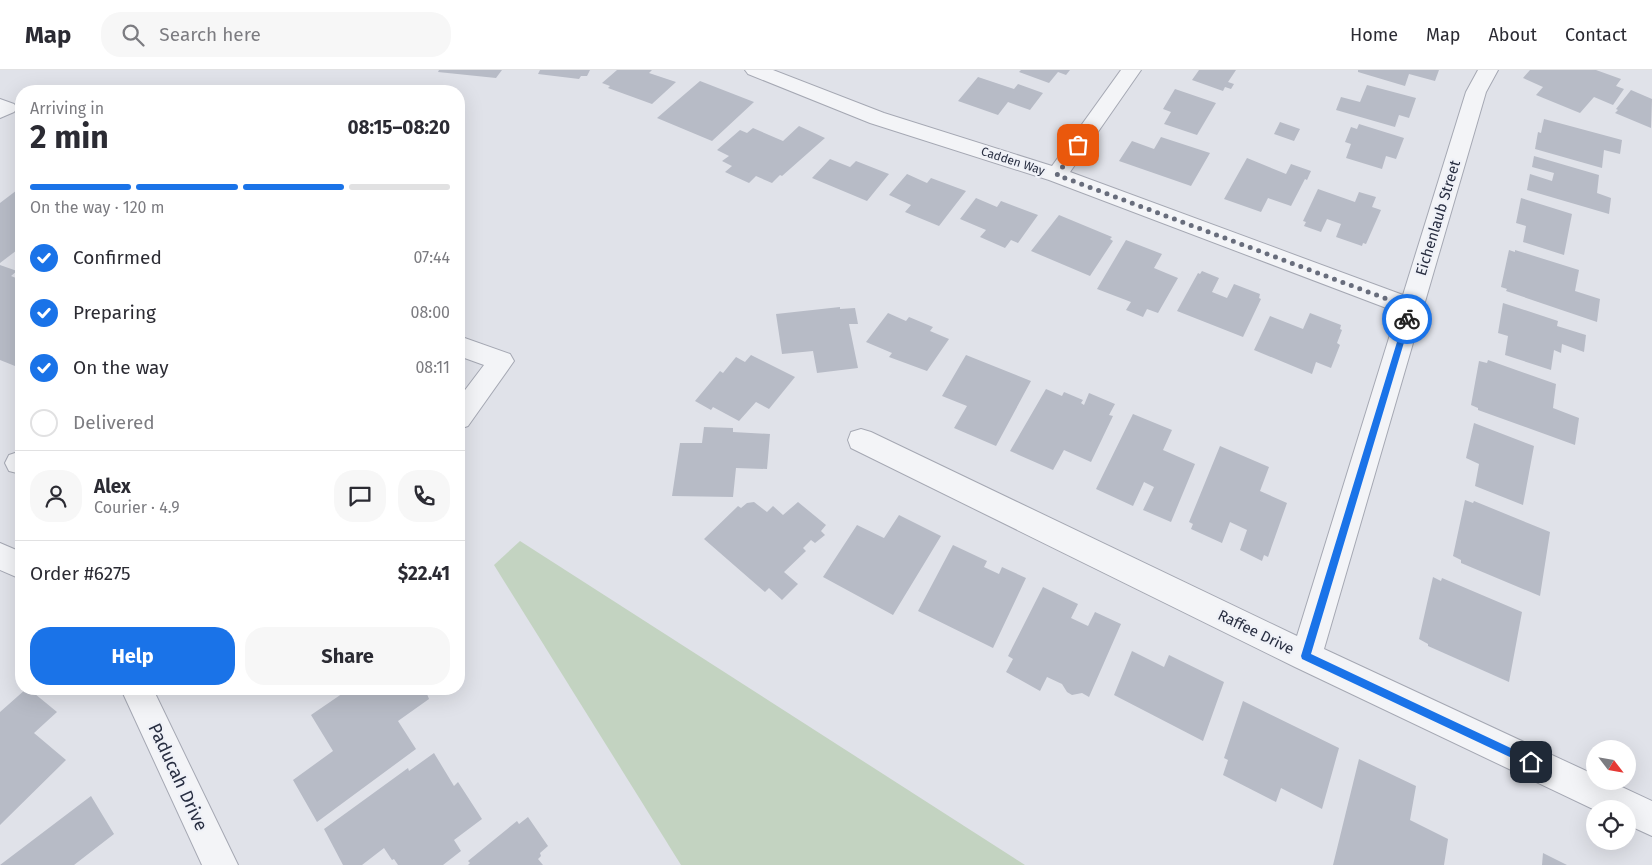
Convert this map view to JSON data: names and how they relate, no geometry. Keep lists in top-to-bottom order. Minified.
{"streets":{"street":["Cadden Way","Eichenlaub Street","Raffee Drive","Paducah Drive"]},"crossings":[["Cadden Way","Eichenlaub Street"],["Eichenlaub Street","Raffee Drive"]],"north":"bottom right","page":{"header":"Map","search":"Search here","nav":["Home","Map","About","Contact"],"heading":["2 min","Arriving in","08:15–08:20"],"panel":["Alex","Courier · 4.9","Order #6275","$22.41"],"bar":"On the way · 120 m","list":[["Confirmed","07:44"],["Preparing","08:00"],["On the way","08:11"],"Delivered"],"buttons":["Help","Share"]}}
